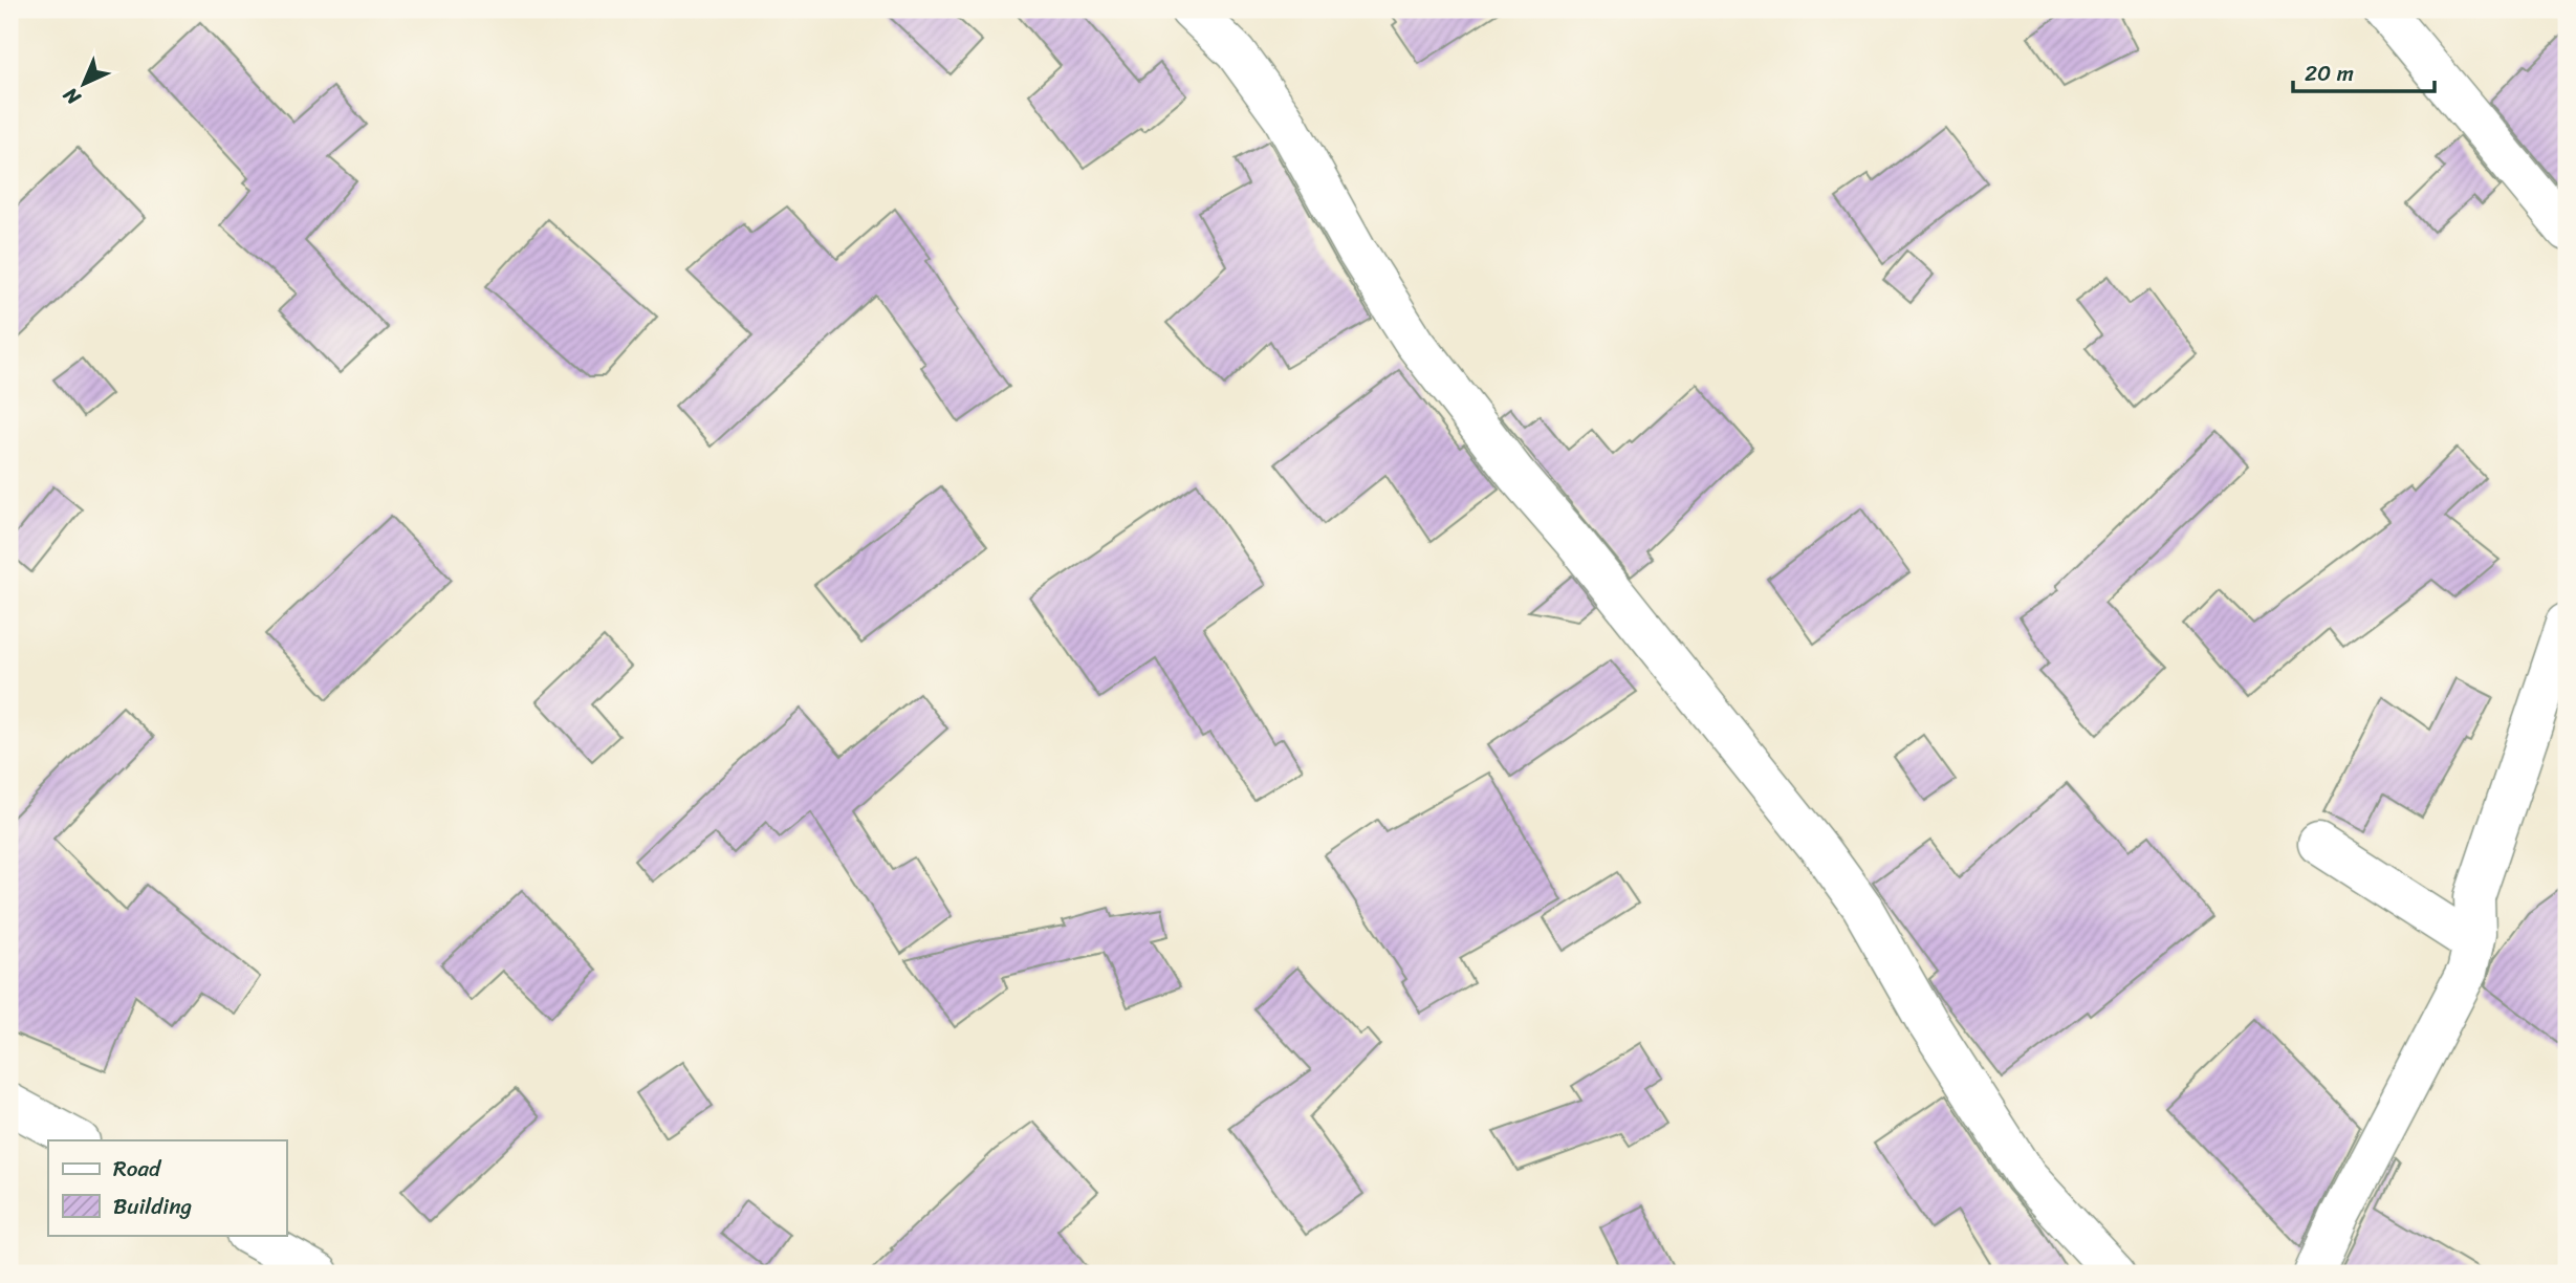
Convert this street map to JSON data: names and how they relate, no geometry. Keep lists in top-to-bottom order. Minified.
{"legend":["Road","Building"],"scale_bar":"20 m","north":"bottom left"}
